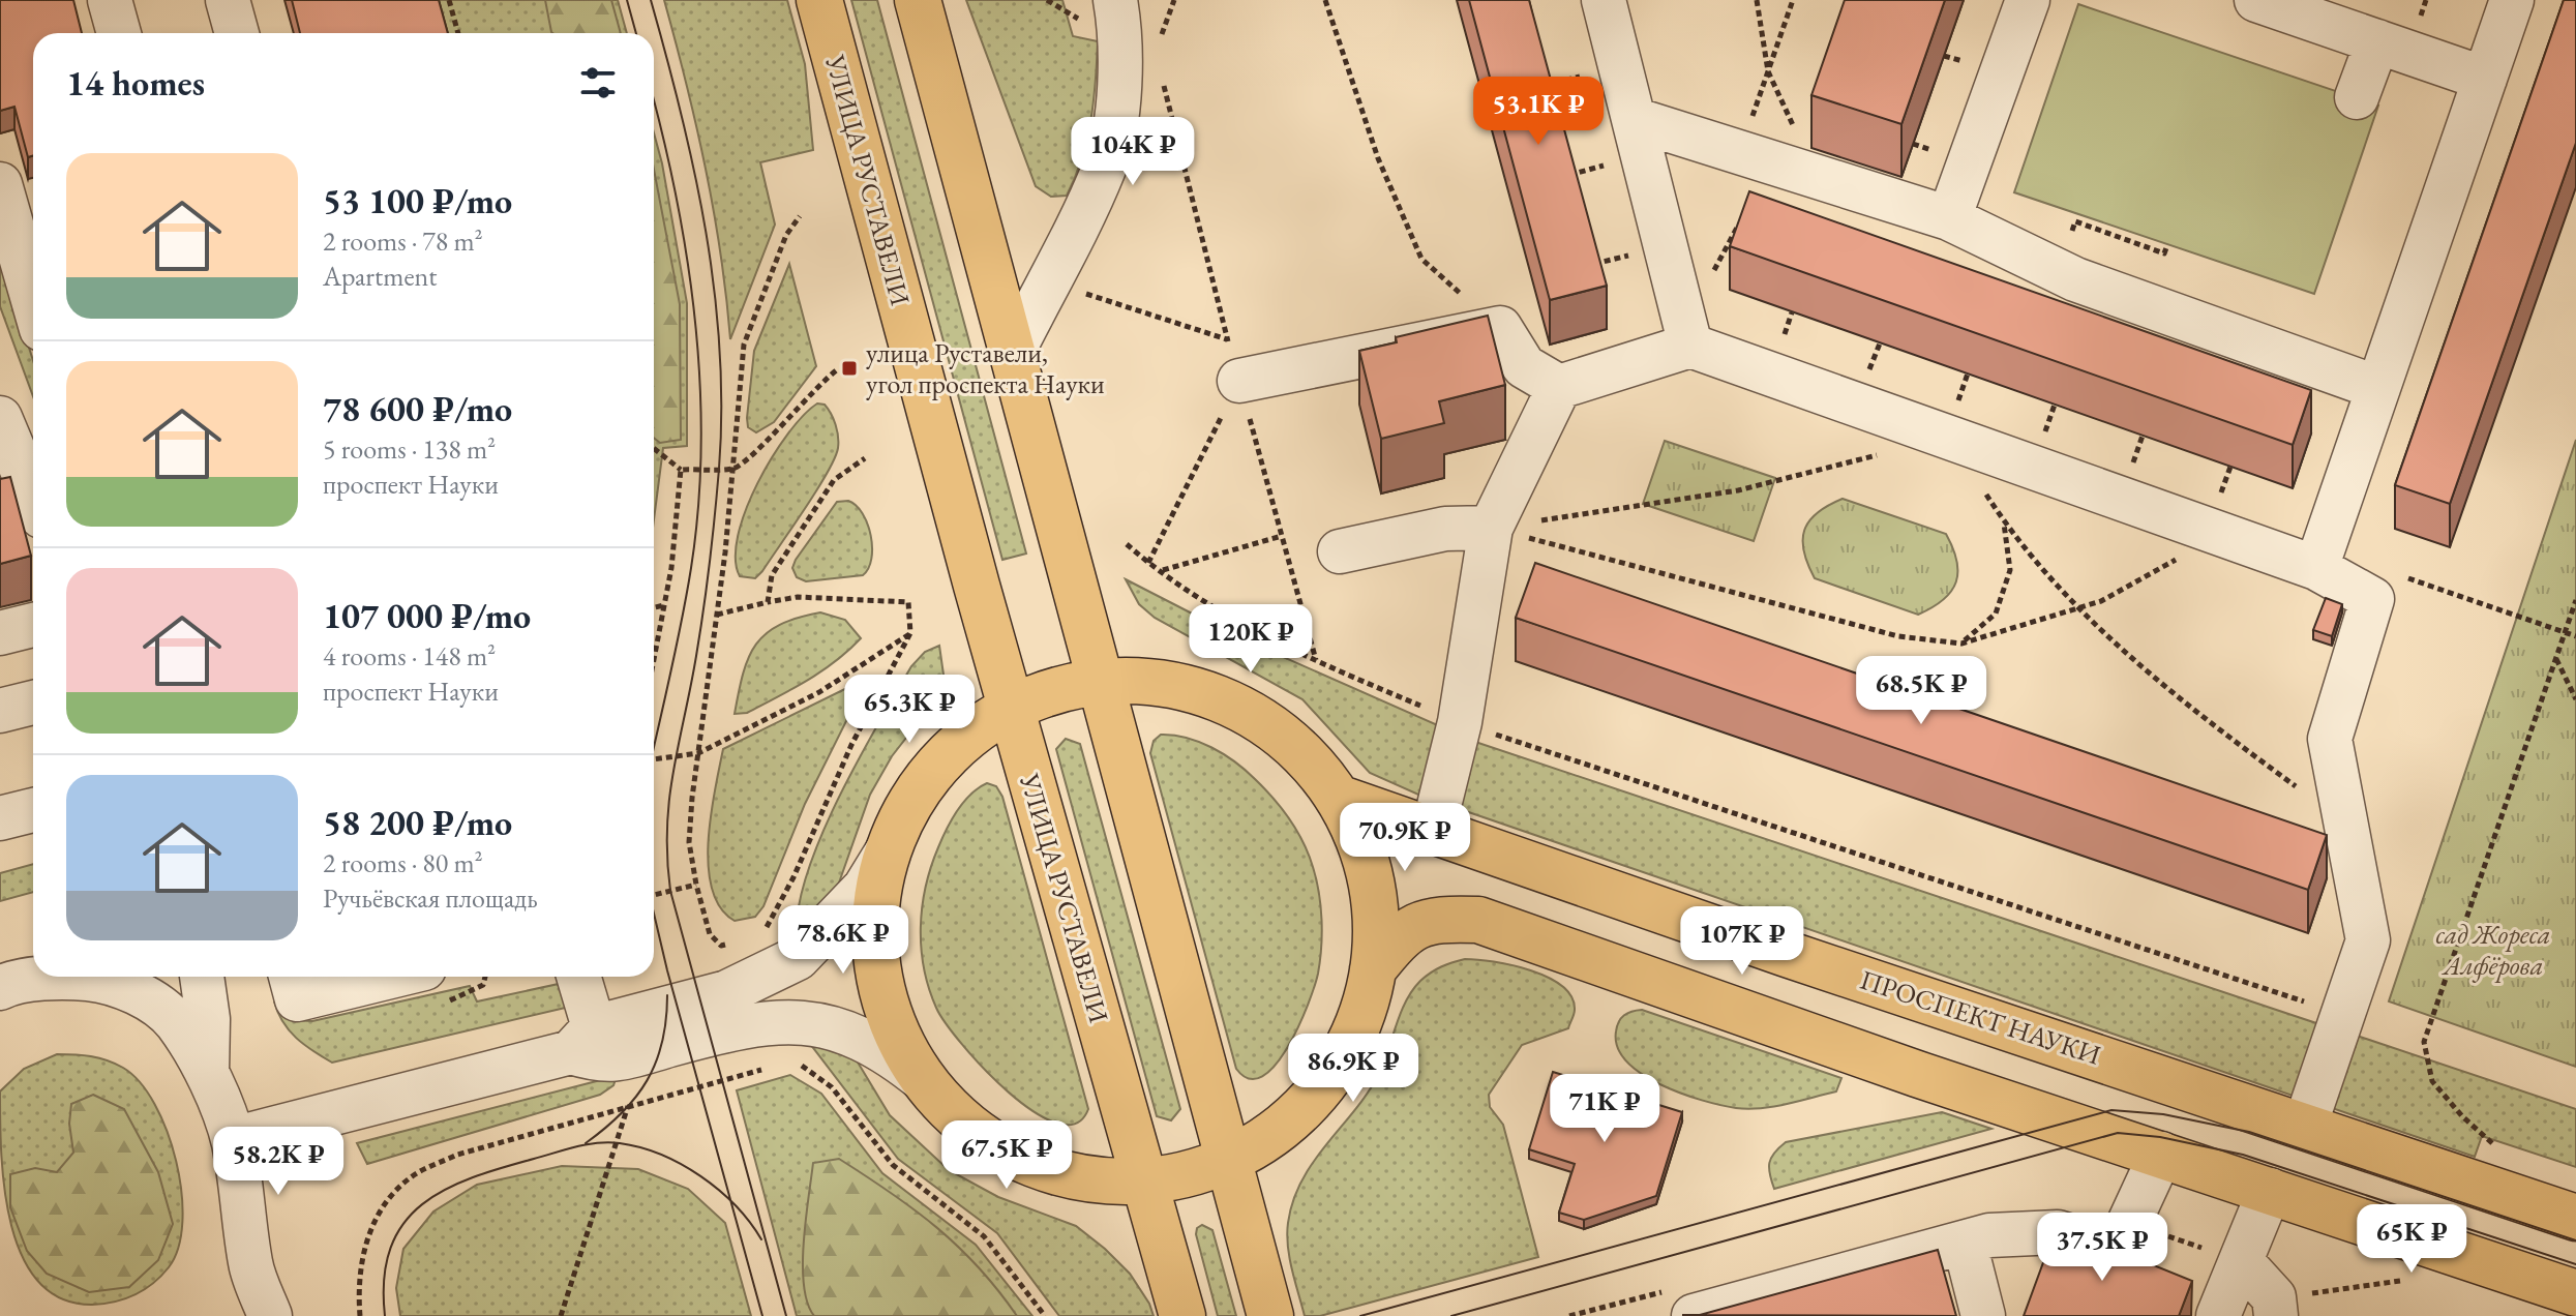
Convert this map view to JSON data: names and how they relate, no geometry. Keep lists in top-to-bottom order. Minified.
{"streets":{"main road":["УЛИЦА РУСТАВЕЛИ","ПРОСПЕКТ НАУКИ"]},"parks":["сад Жореса Алфёрова"],"places":{"transit":["улица Руставели, угол проспекта Науки"]},"page":{"heading":"14 homes","price":["53.1K ₽","104K ₽","120K ₽","68.5K ₽","65.3K ₽","70.9K ₽","78.6K ₽","107K ₽","86.9K ₽","71K ₽","67.5K ₽","58.2K ₽","65K ₽","37.5K ₽"],"list":[{"name":"53 100 ₽/mo","note":"2 rooms · 78 m² · Apartment"},{"name":"78 600 ₽/mo","note":"5 rooms · 138 m² · проспект Науки"},{"name":"107 000 ₽/mo","note":"4 rooms · 148 m² · проспект Науки"},{"name":"58 200 ₽/mo","note":"2 rooms · 80 m² · Ручьёвская площадь"}]}}
